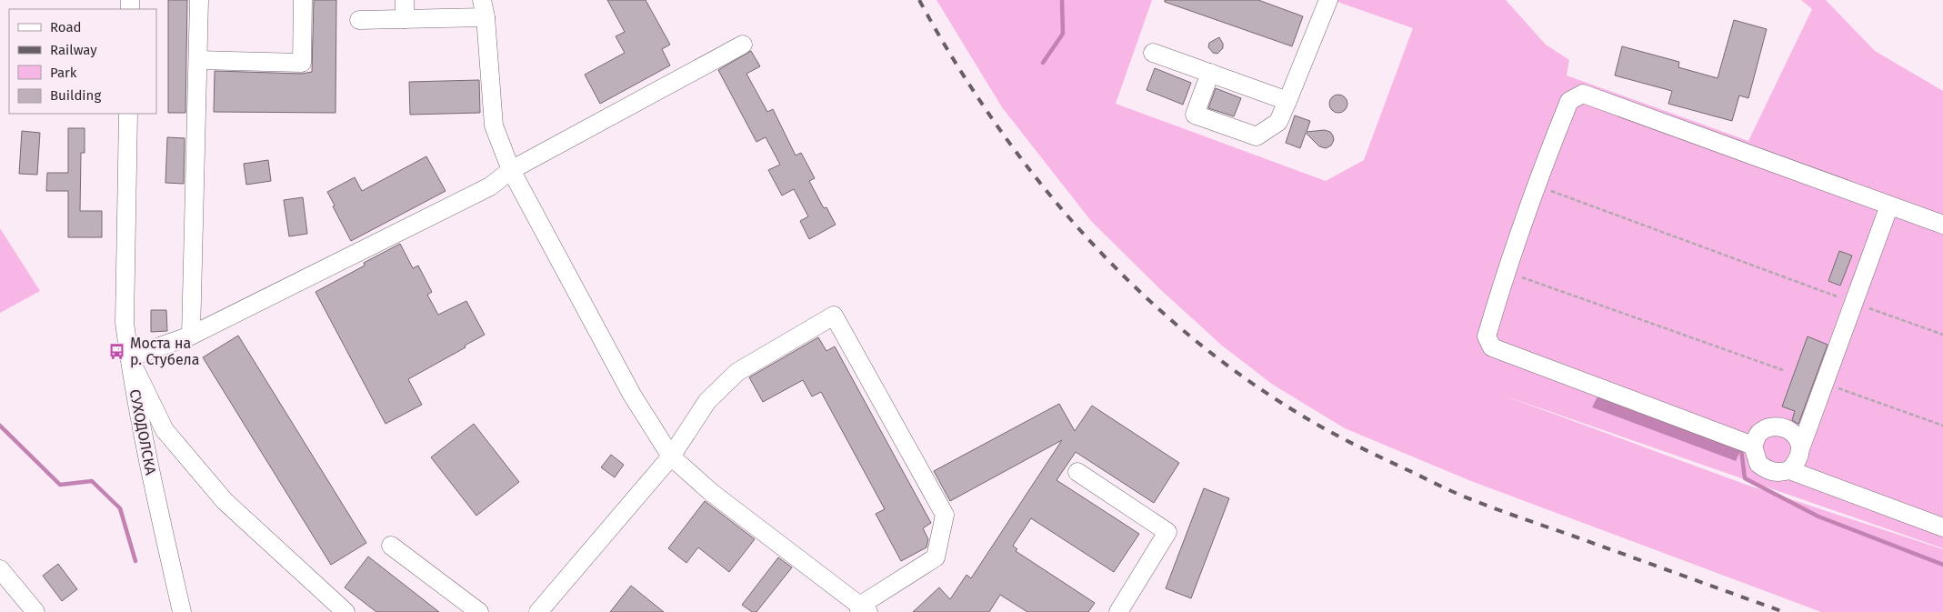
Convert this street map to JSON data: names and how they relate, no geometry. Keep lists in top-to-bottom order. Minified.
{"streets":{"street":["СУХОДОЛСКА"]},"places":{"bus stop":["Моста на р. Стубела"]},"legend":["Road","Railway","Park","Building"]}
